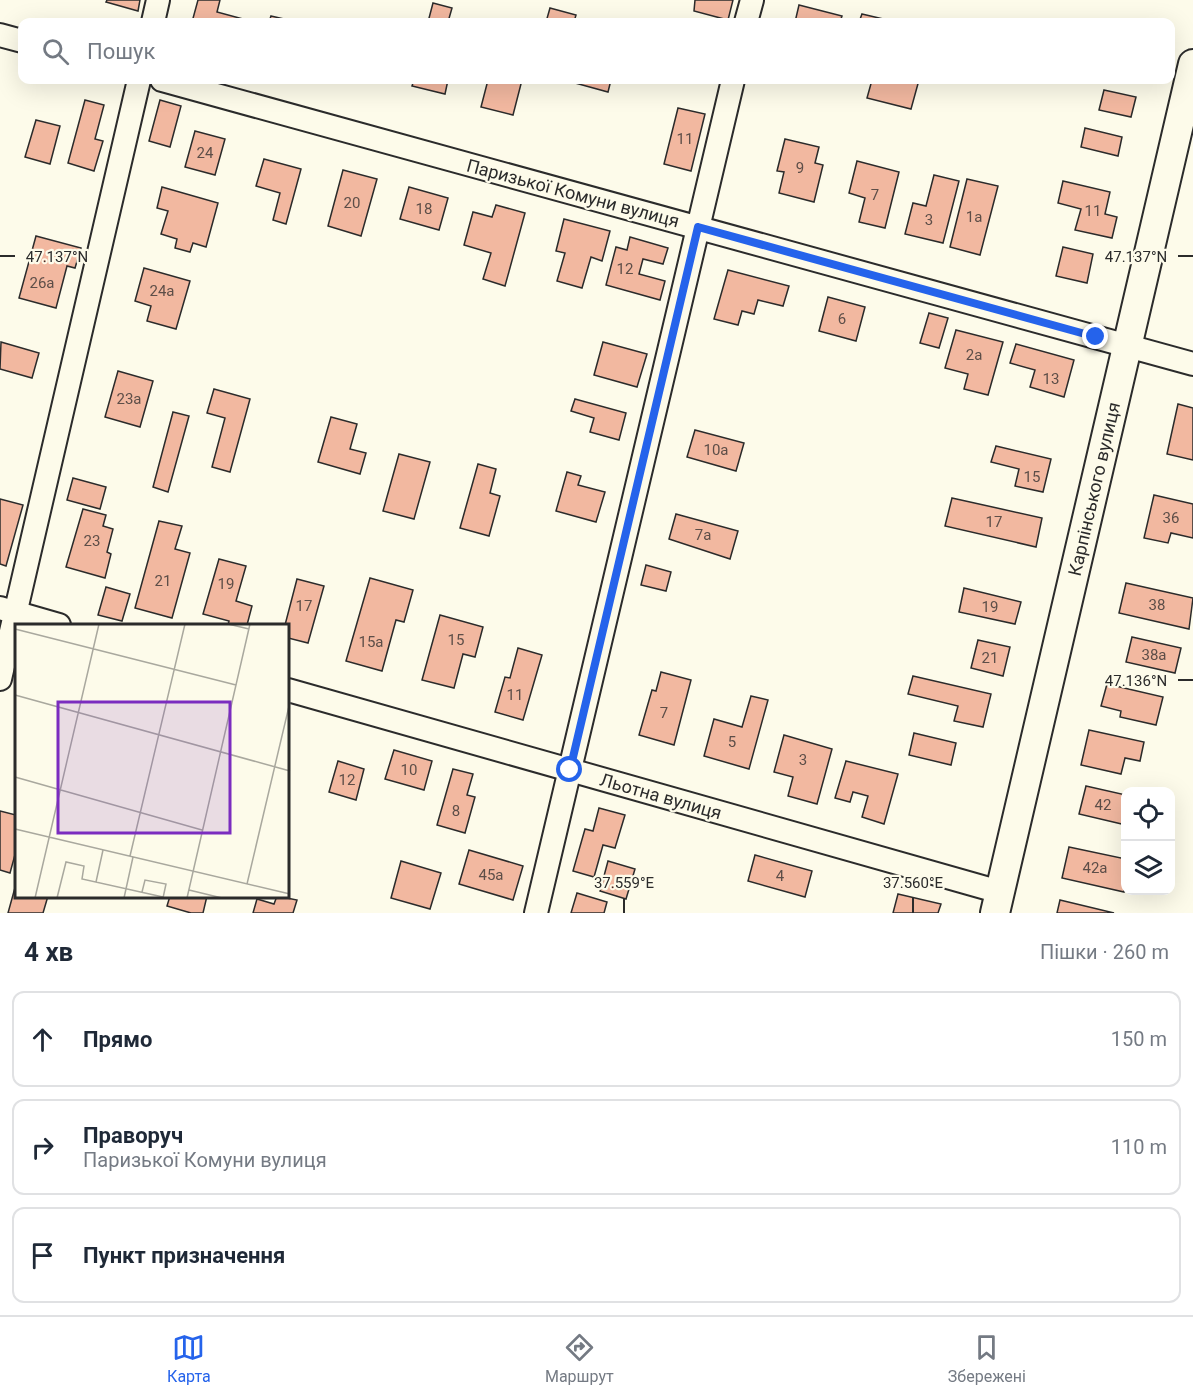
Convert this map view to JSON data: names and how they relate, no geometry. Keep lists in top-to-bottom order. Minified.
{"streets":{"street":["Паризької Комуни вулиця","Карпінського вулиця","Льотна вулиця"]},"crossings":[["Паризької Комуни вулиця","Карпінського вулиця"],["Карпінського вулиця","Льотна вулиця"]],"house_numbers":["11","24","9","7","20","18","11","1а","3","12","26а","24а","6","2а","13","23а","10а","15","36","17","7а","23","21","19","38","17","19","15","15а","38а","21","11","7","5","3","10","12","42","8","42а","45а","4"],"page":{"search":"Пошук","heading":["4 хв","Пішки · 260 m"],"list":[["Прямо","150 m"],["Праворуч","Паризької Комуни вулиця","110 m"],"Пункт призначення"],"nav":["Карта","Маршрут","Збережені"]},"coordinates":["47.137°N","47.136°N","37.559°E","37.560°E"]}
